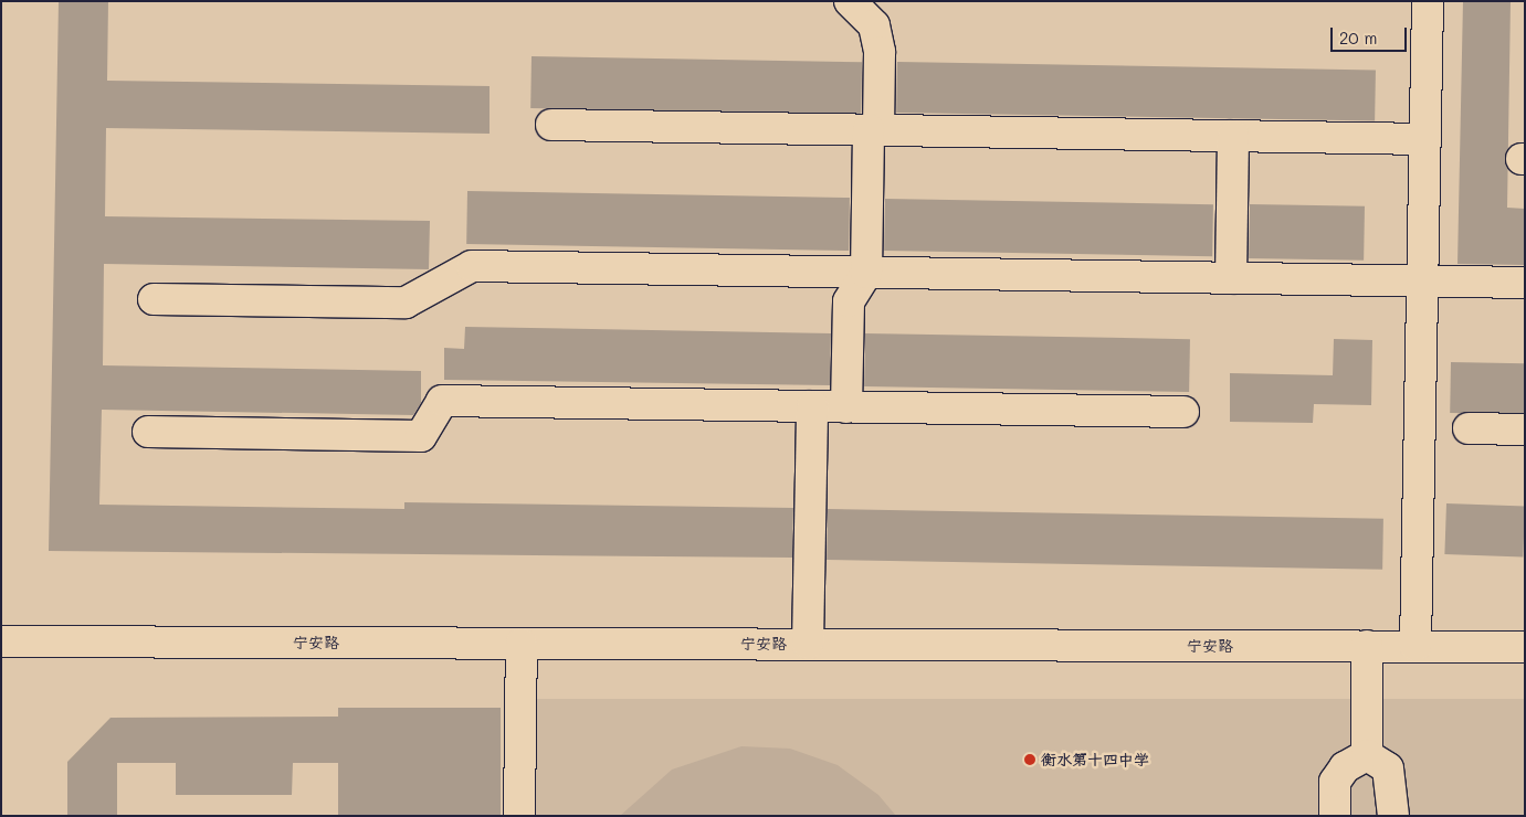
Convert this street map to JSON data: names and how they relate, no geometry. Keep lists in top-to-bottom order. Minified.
{"streets":{"street":["宁安路"]},"places":["衡水第十四中学"],"scale_bar":"20 m"}
